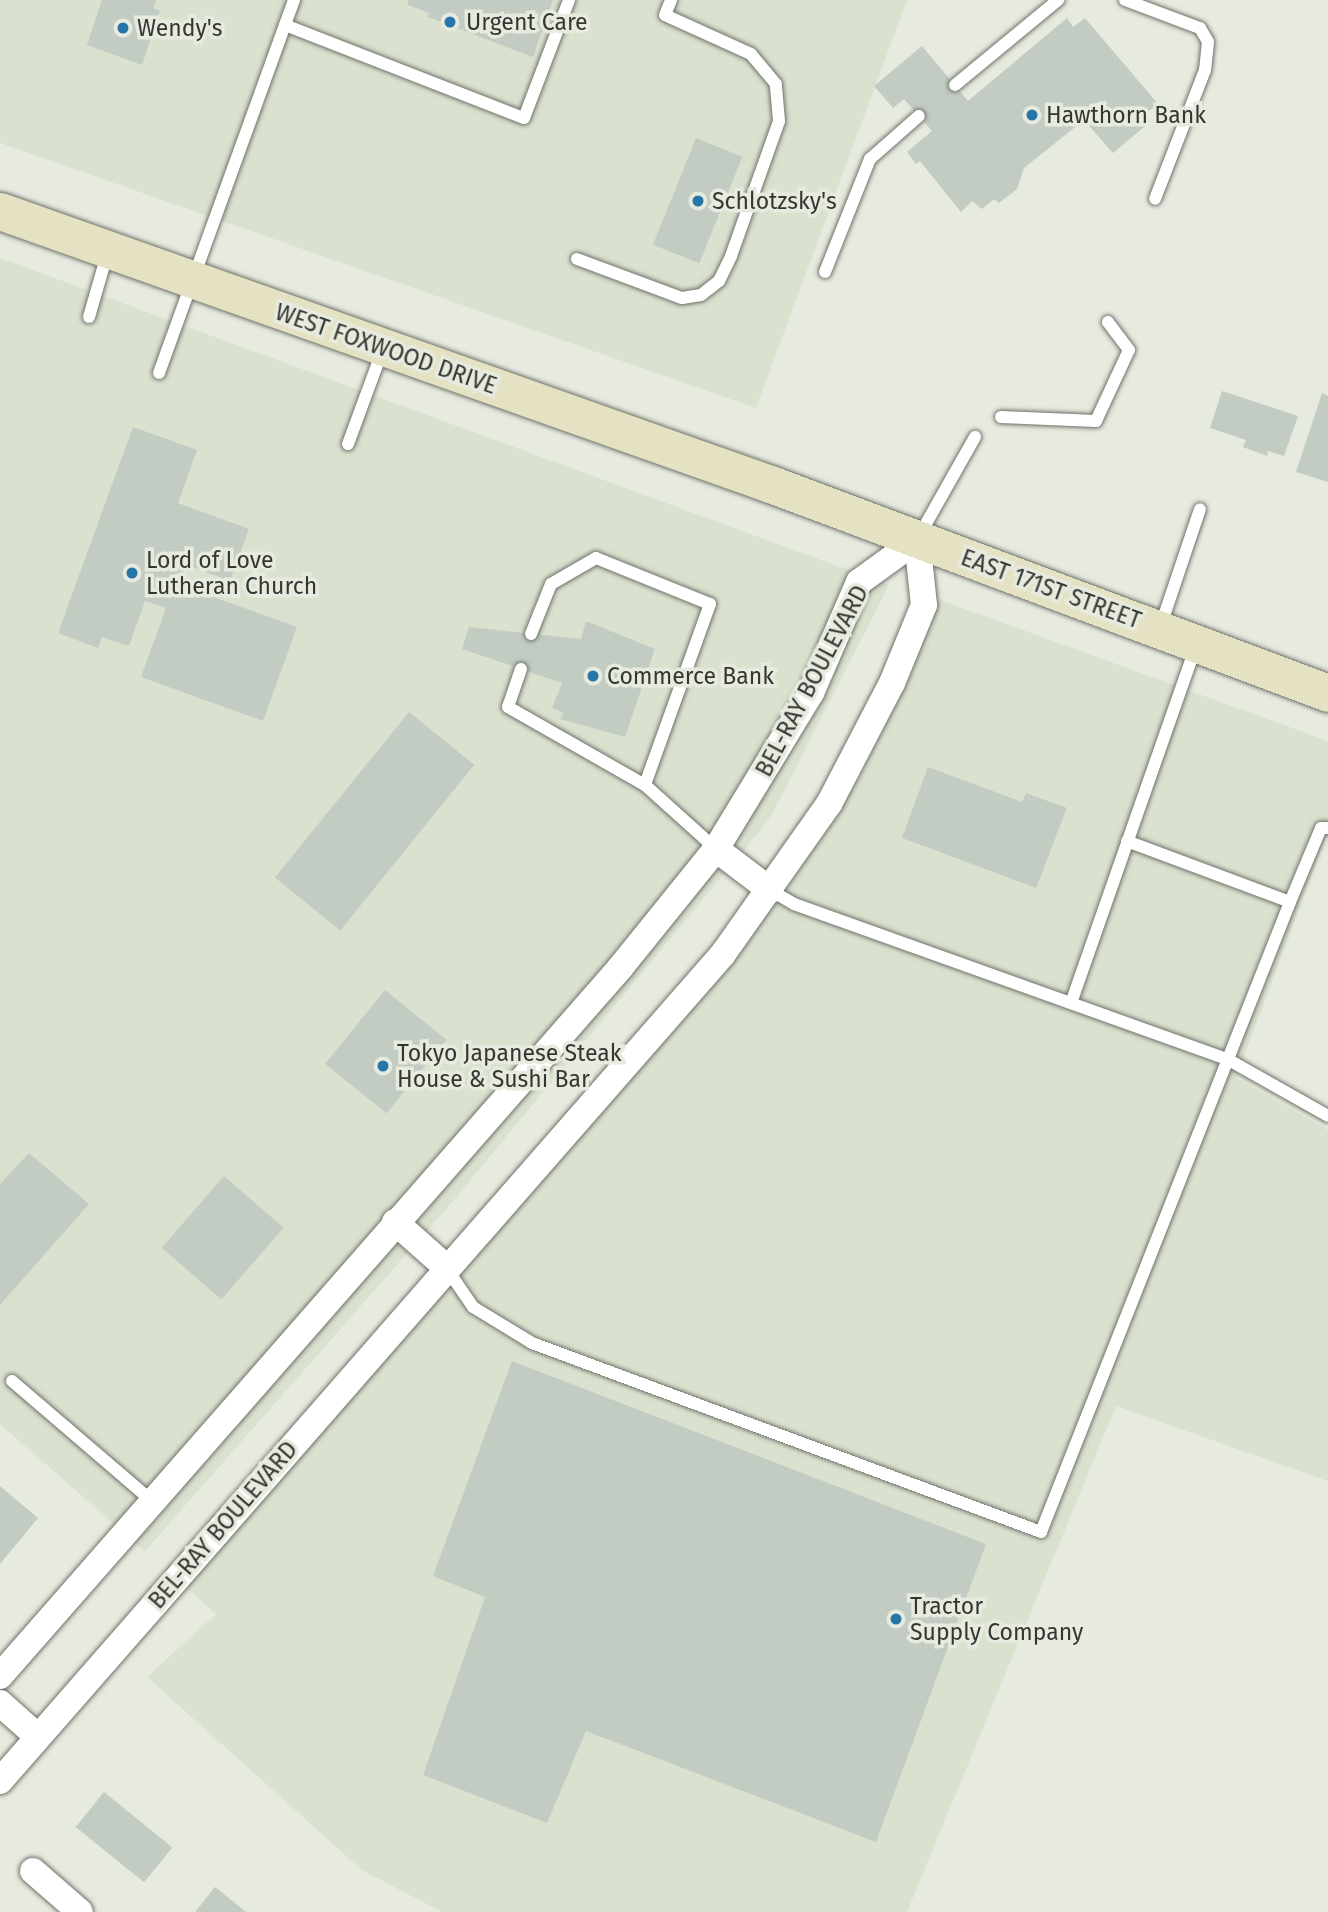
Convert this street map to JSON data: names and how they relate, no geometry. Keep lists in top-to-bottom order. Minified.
{"streets":{"main road":["WEST FOXWOOD DRIVE","EAST 171ST STREET"],"street":["BEL-RAY BOULEVARD"]},"crossings":[["WEST FOXWOOD DRIVE","EAST 171ST STREET"],["EAST 171ST STREET","BEL-RAY BOULEVARD"]],"places":["Urgent Care","Wendy's","Hawthorn Bank","Schlotzsky's","Lord of Love Lutheran Church","Commerce Bank","Tokyo Japanese Steak House & Sushi Bar","Tractor Supply Company"]}
